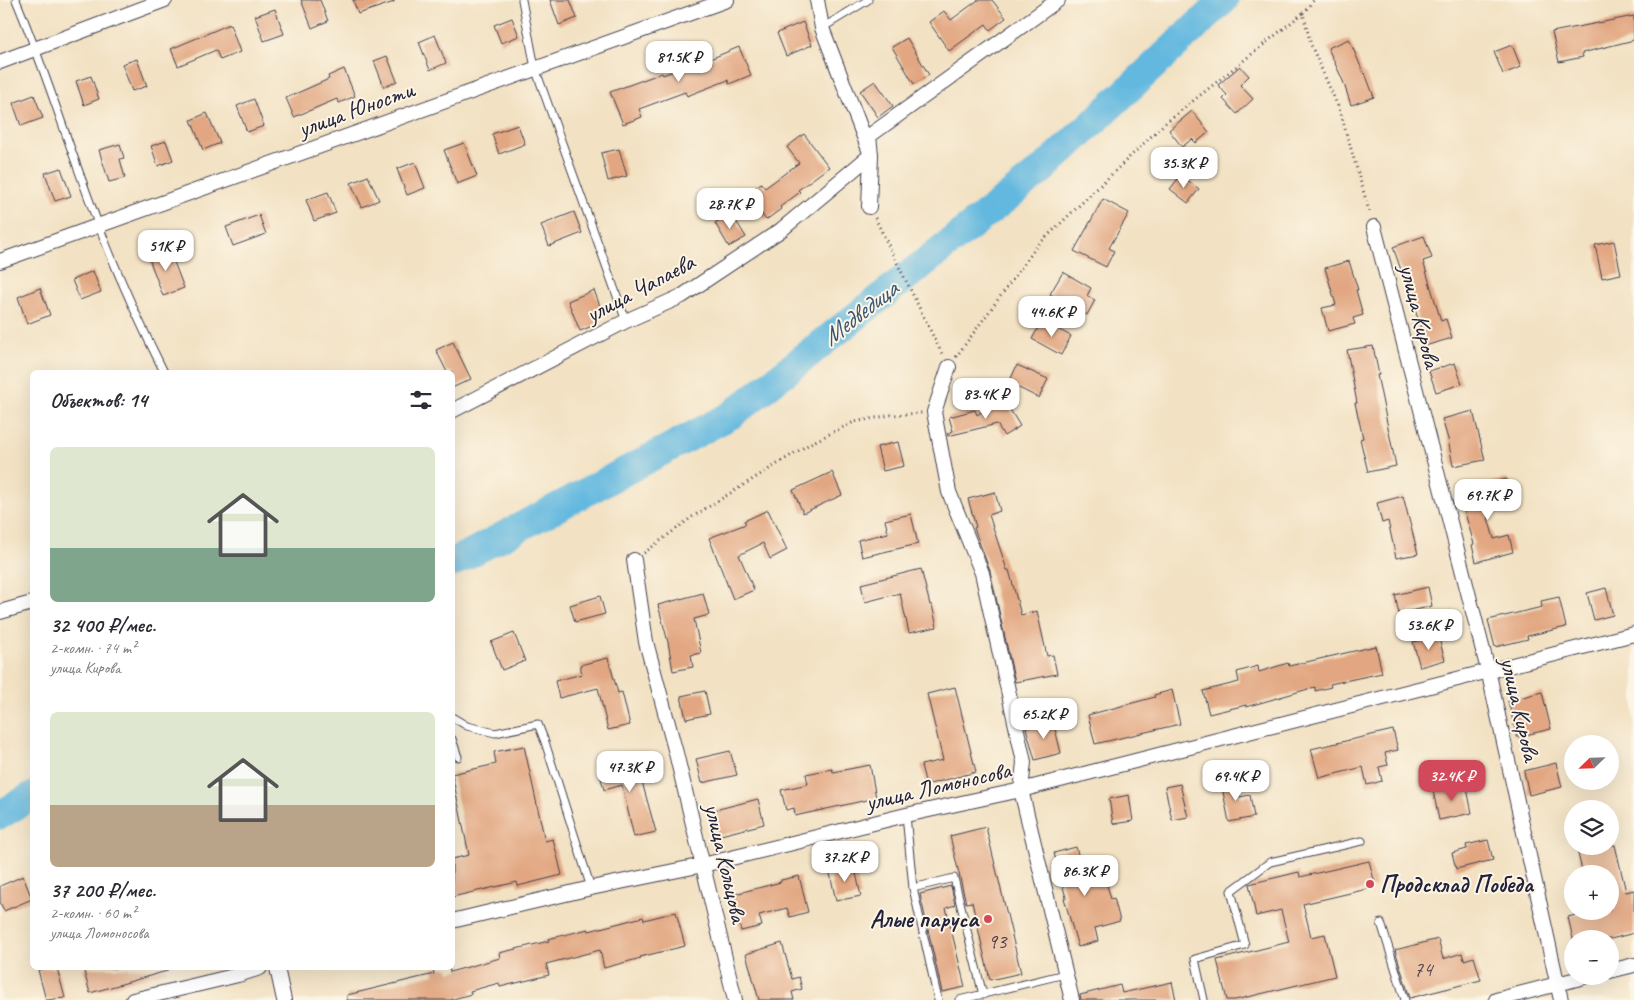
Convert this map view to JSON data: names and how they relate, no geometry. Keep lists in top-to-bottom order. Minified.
{"streets":{"street":["улица Юности","улица Чапаева","улица Кирова","улица Ломоносова","улица Кольцова"]},"crossings":[["улица Кирова","улица Ломоносова"],["улица Ломоносова","улица Кольцова"]],"water":["Медведица"],"places":["Продсклад Победа","Алые паруса"],"house_numbers":["93","74"],"north":"bottom left","page":{"price":["81.5K ₽","35.3K ₽","28.7K ₽","51K ₽","44.6K ₽","83.4K ₽","69.7K ₽","53.6K ₽","65.2K ₽","47.3K ₽","69.4K ₽","32.4K ₽","37.2K ₽","86.3K ₽"],"heading":"Объектов: 14","list":[{"name":"32 400 ₽/мес.","note":"2-комн. · 74 m² · улица Кирова"},{"name":"37 200 ₽/мес.","note":"2-комн. · 60 m² · улица Ломоносова"}],"map_buttons":["+","−"]}}
